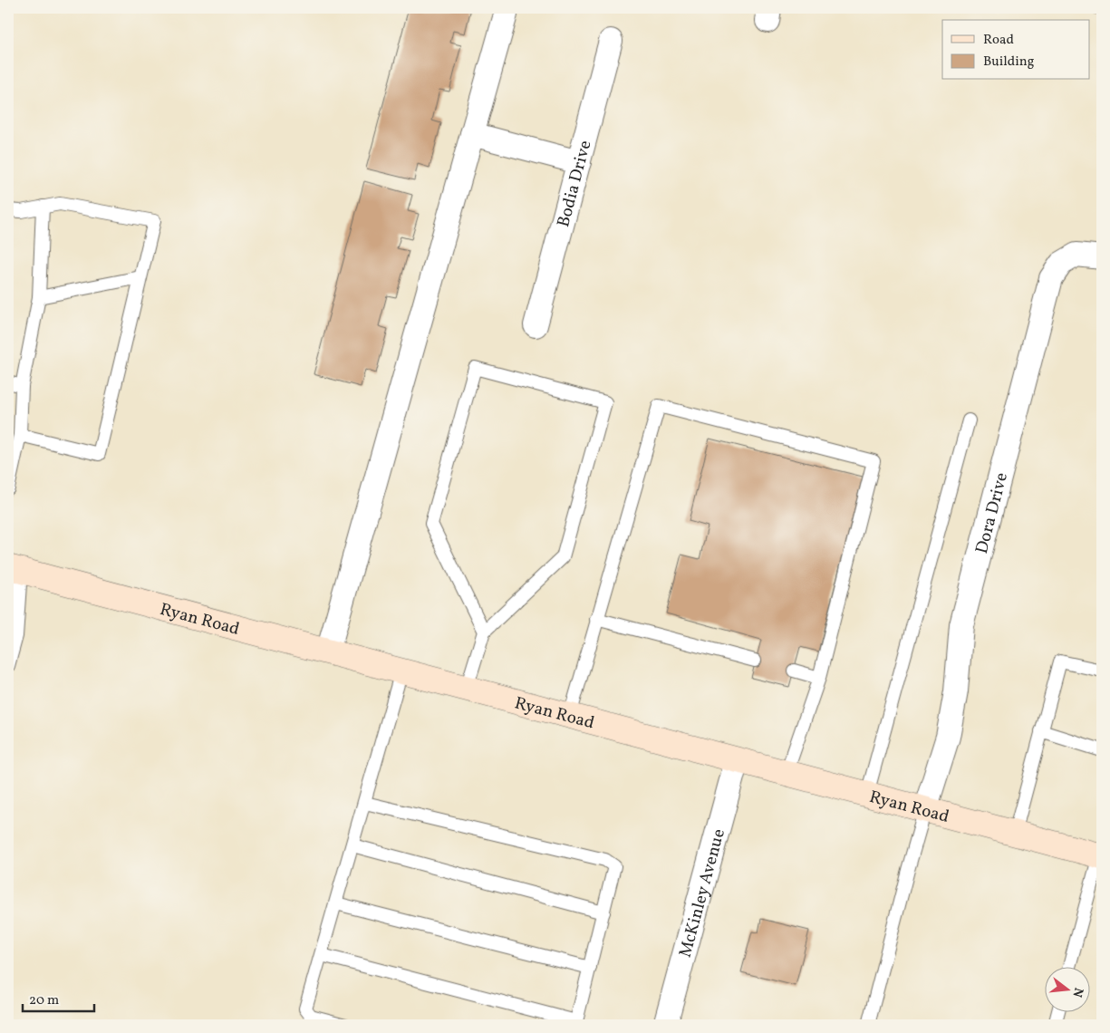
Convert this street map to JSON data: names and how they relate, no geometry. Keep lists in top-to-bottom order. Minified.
{"streets":{"main road":["Ryan Road"],"street":["Bodia Drive","Dora Drive","McKinley Avenue"]},"crossings":[["Dora Drive","Ryan Road"],["Ryan Road","McKinley Avenue"]],"legend":["Road","Building"],"scale_bar":"20 m","north":"right"}
